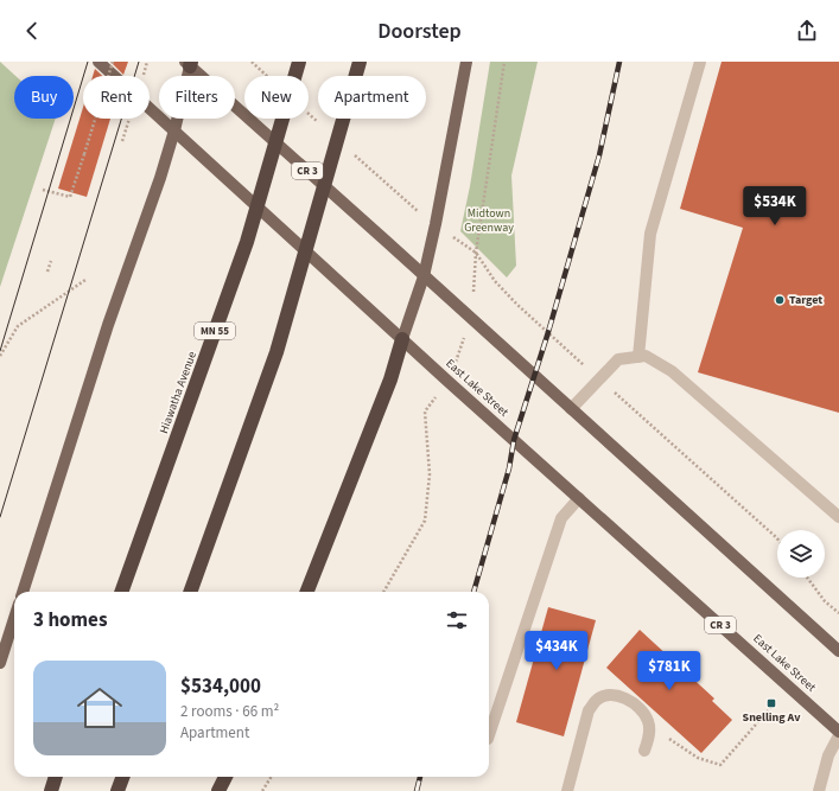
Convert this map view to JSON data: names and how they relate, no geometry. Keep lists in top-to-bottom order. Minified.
{"streets":{"highway":["MN 55","Hiawatha Avenue"],"main road":["CR 3","East Lake Street"]},"parks":["Midtown Greenway"],"places":{"other":["Target"],"transit":["Snelling Av"]},"page":{"header":"Doorstep","chip":["Buy","Rent","Filters","New","Apartment"],"price":["$534K","$434K","$781K"],"heading":"3 homes","list":[{"name":"$534,000","note":"2 rooms · 66 m² · Apartment"}]}}
